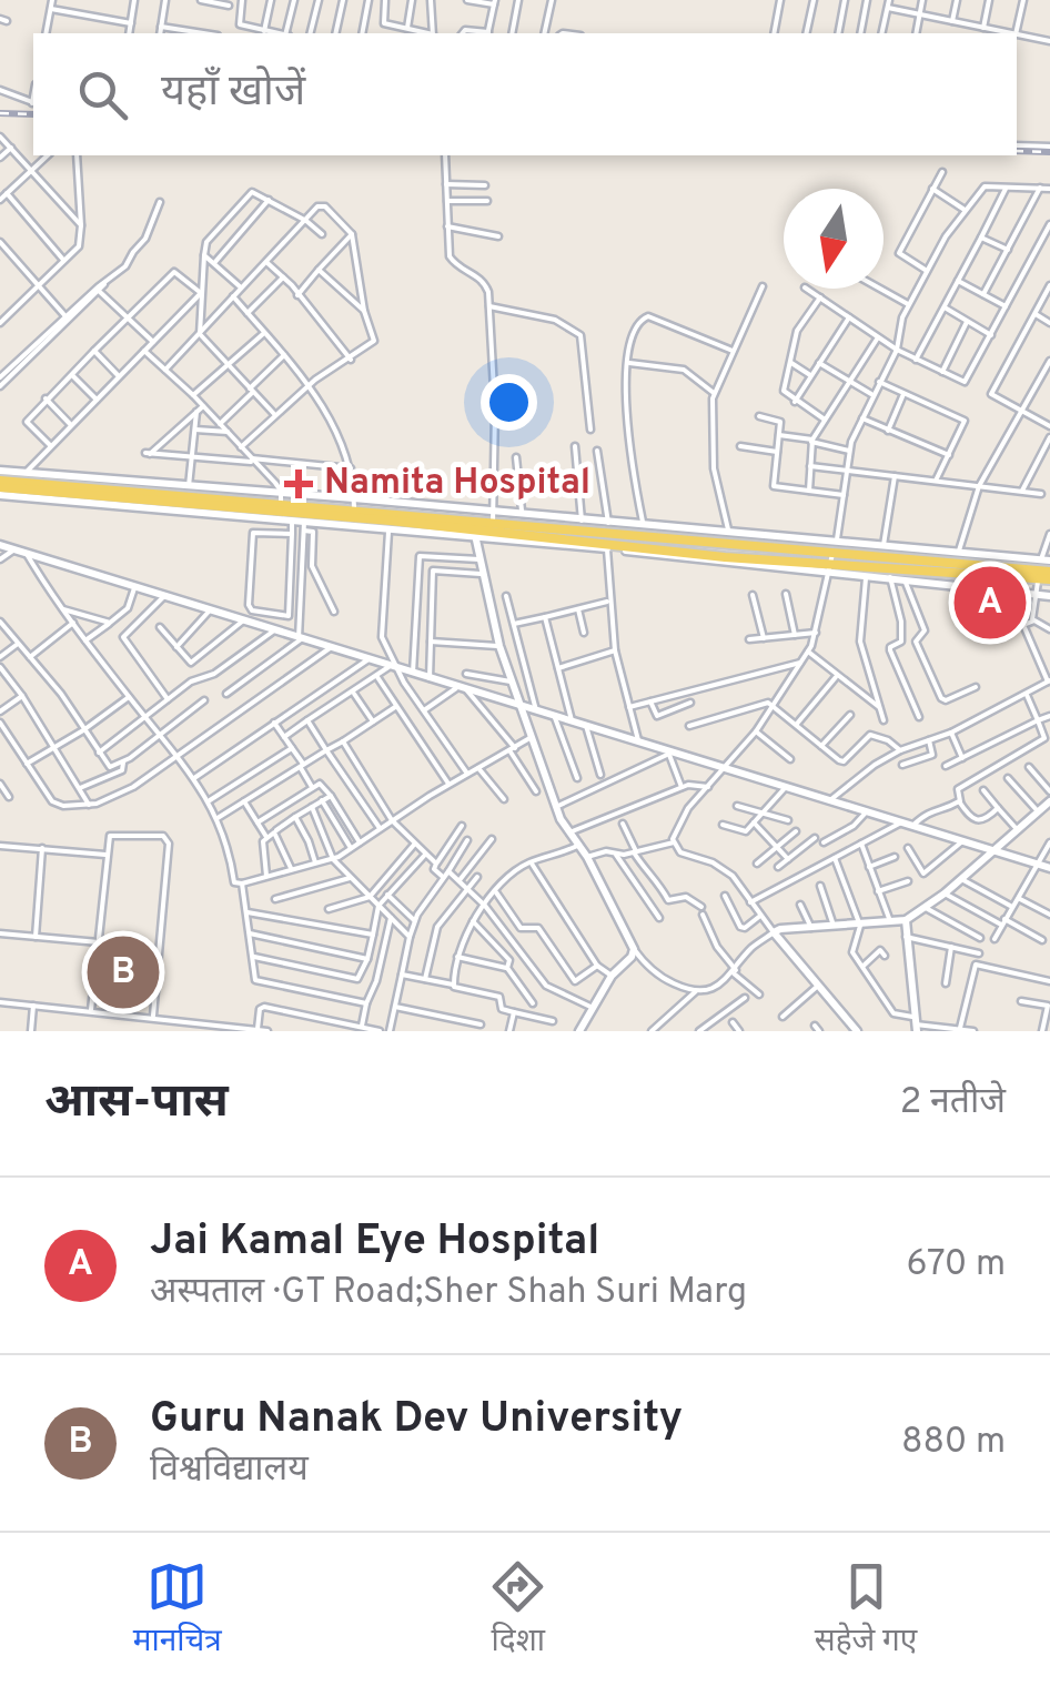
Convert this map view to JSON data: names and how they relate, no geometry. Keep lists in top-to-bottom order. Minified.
{"places":{"health":["Namita Hospital"]},"north":"bottom","page":{"search":"यहाँ खोजें","pins":["A","B"],"heading":["आस-पास","2 नतीजे"],"list":[{"mark":"A","name":"Jai Kamal Eye Hospital","note":"अस्पताल · GT Road;Sher Shah Suri Marg","value":"670 m"},{"mark":"B","name":"Guru Nanak Dev University","note":"विश्वविद्यालय","value":"880 m"}],"nav":["मानचित्र","दिशा","सहेजे गए"]}}
